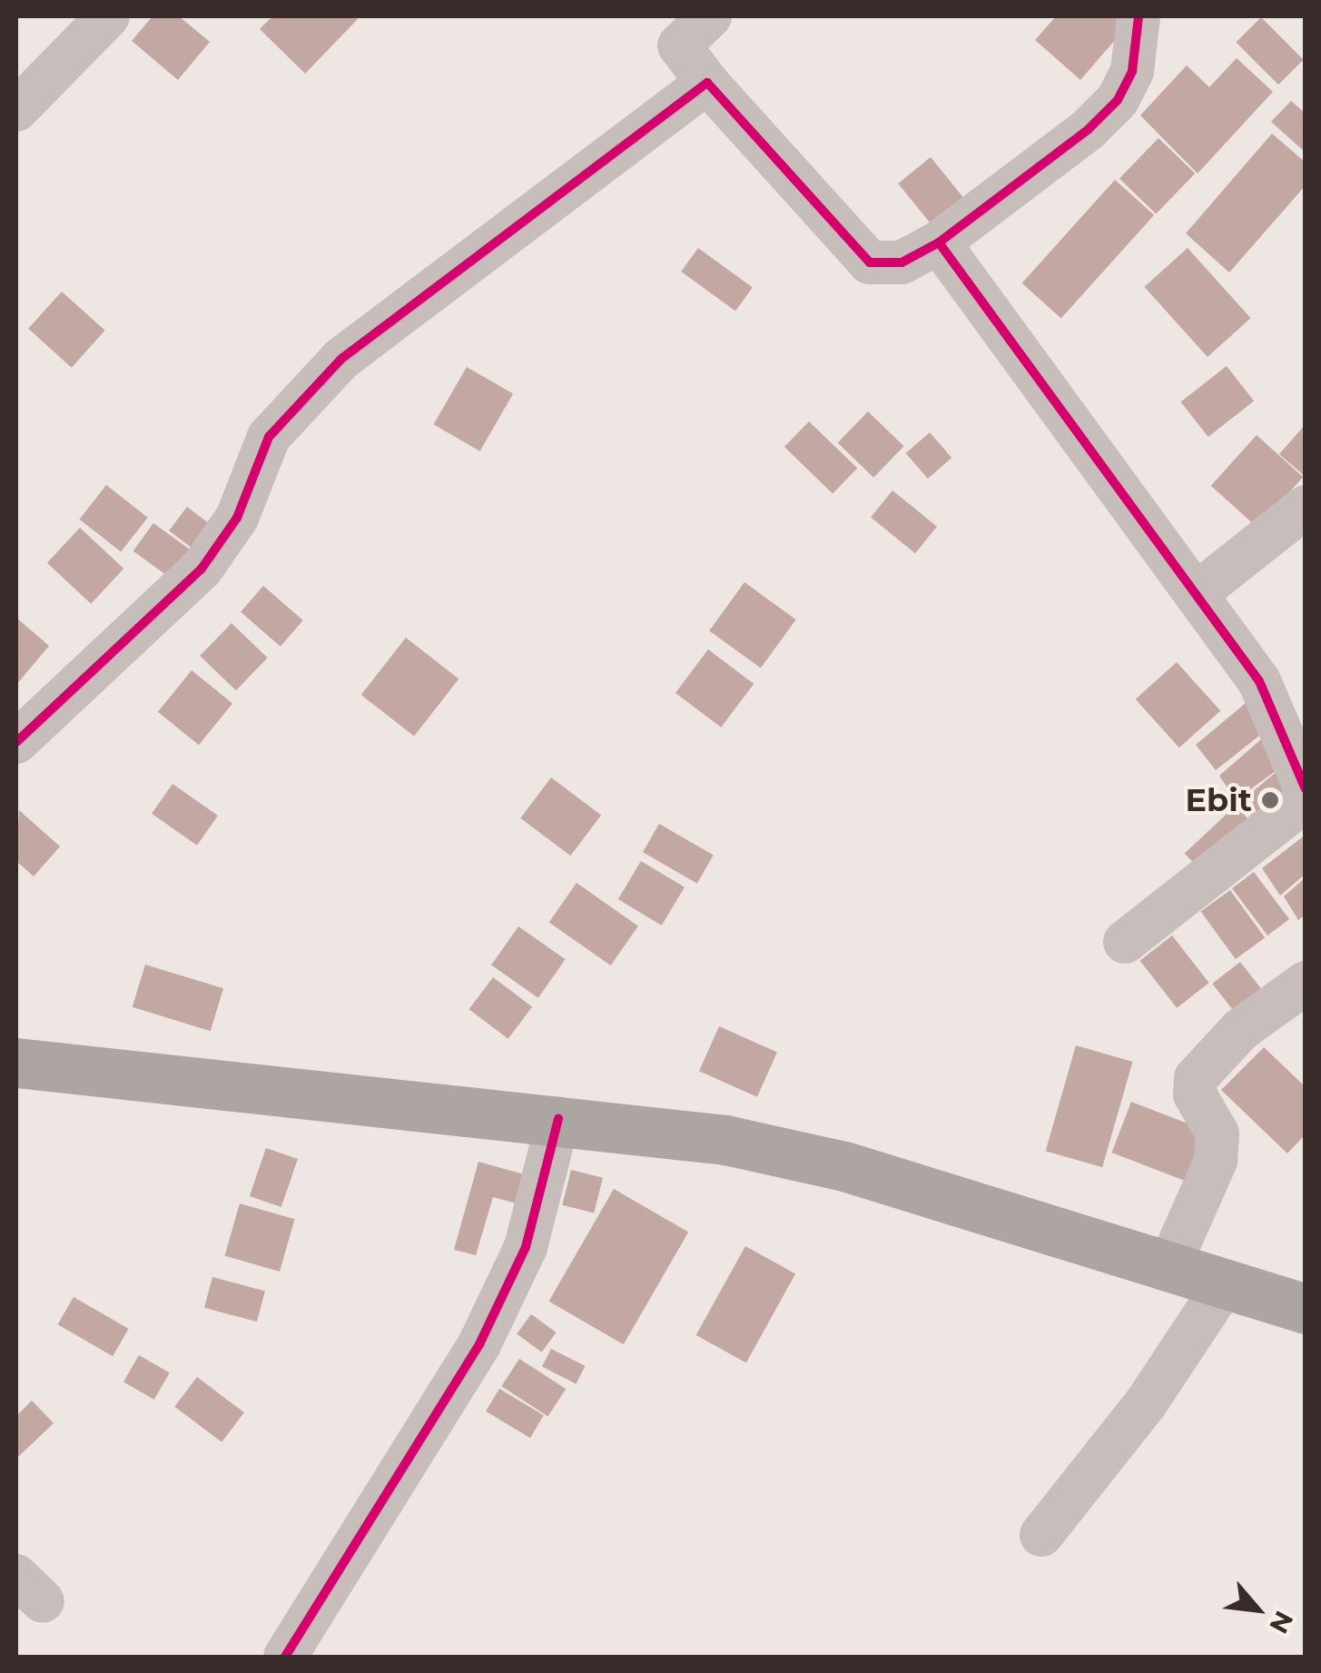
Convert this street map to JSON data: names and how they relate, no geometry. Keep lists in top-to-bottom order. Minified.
{"places":["Ebit"],"north":"bottom right"}
